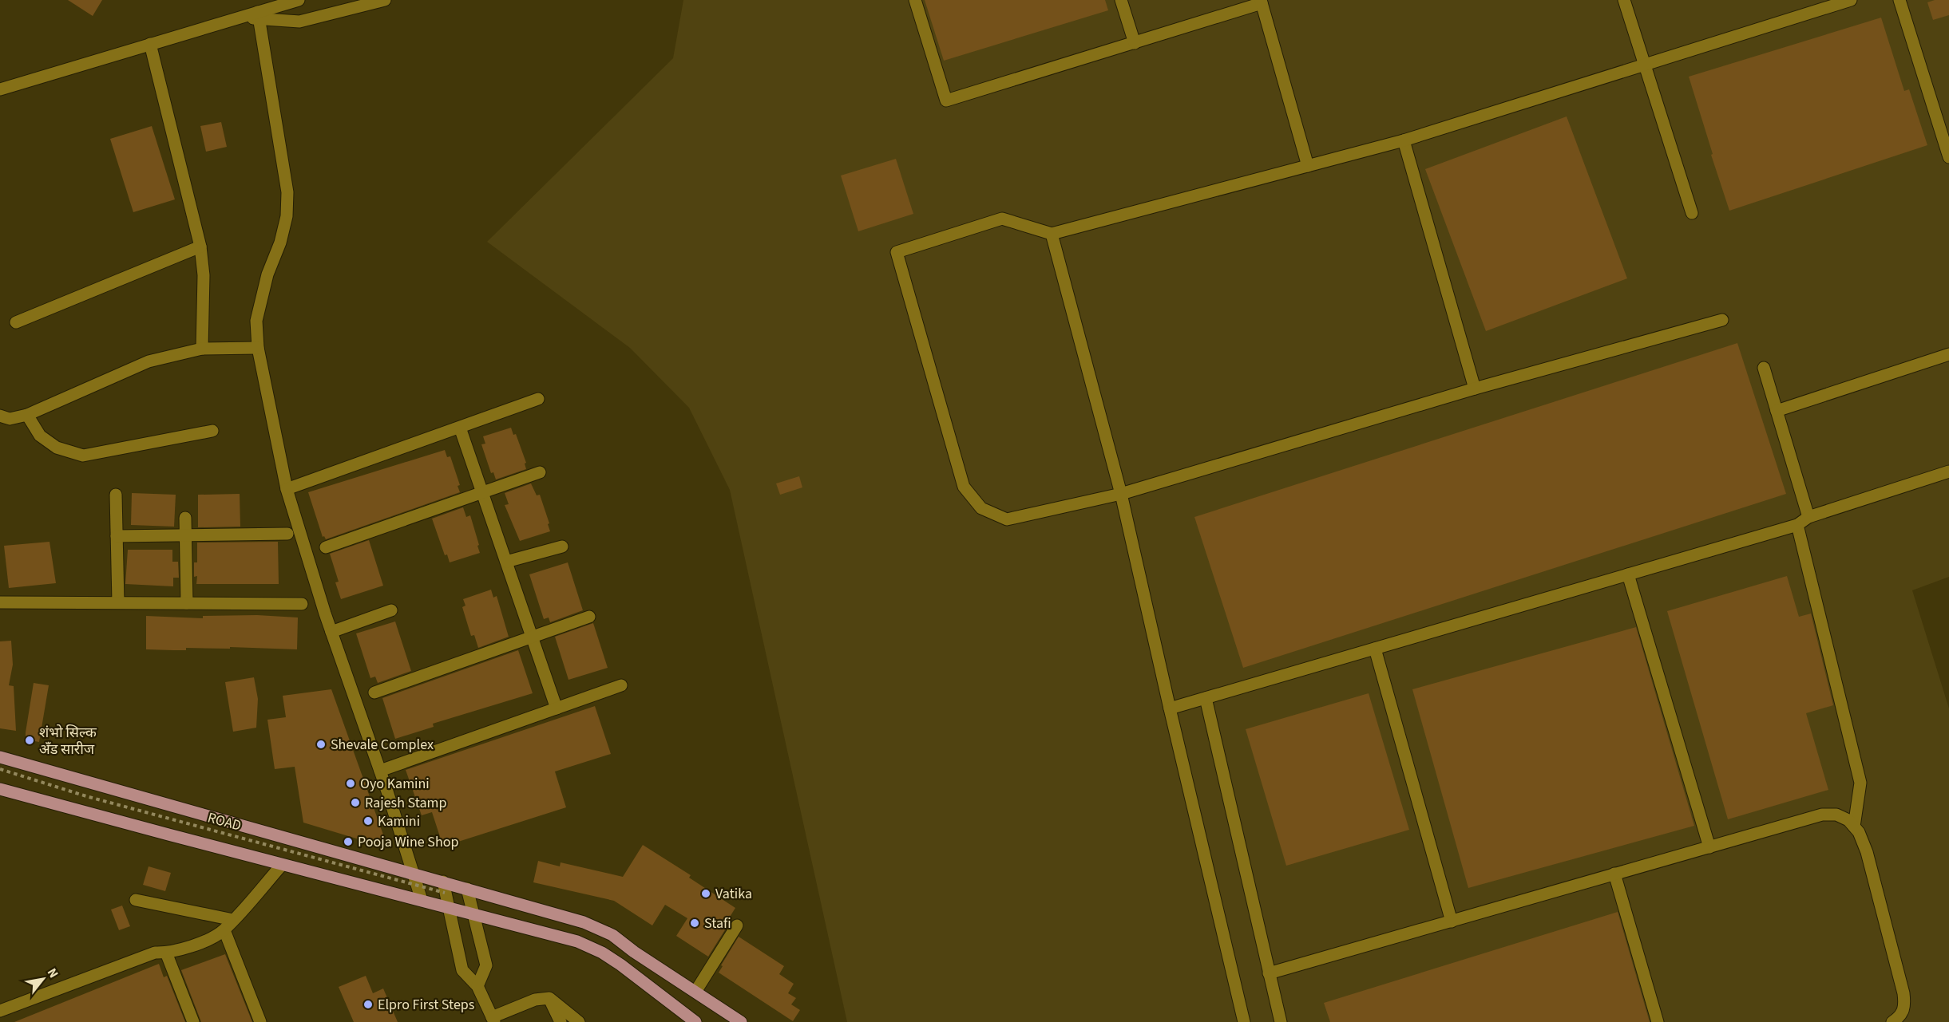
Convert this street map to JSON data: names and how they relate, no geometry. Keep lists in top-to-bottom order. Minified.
{"streets":{"path":["ROAD"]},"places":["शंभो सिल्क अँड सारीज","Shevale Complex","Oyo Kamini","Rajesh Stamp","Kamini","Pooja Wine Shop","Vatika","Stafi","Elpro First Steps"],"north":"top right"}
